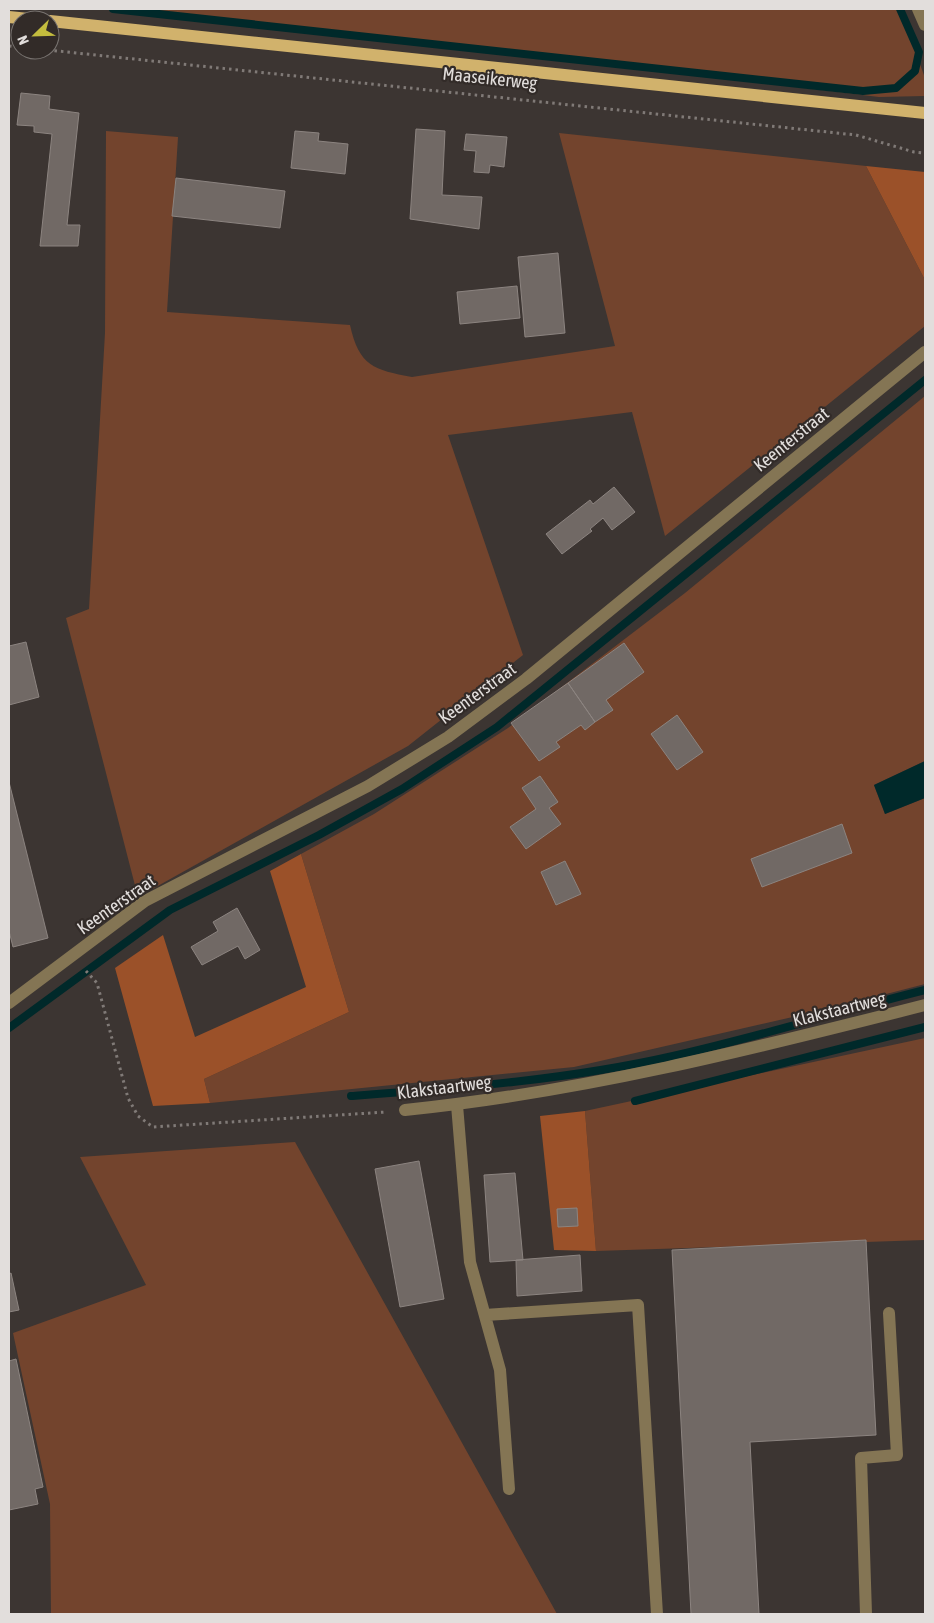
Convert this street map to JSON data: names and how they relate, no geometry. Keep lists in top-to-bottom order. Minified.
{"streets":{"main road":["Maaseikerweg"],"street":["Keenterstraat","Klakstaartweg"]},"crossings":[["Keenterstraat","Klakstaartweg"]],"north":"bottom left"}
